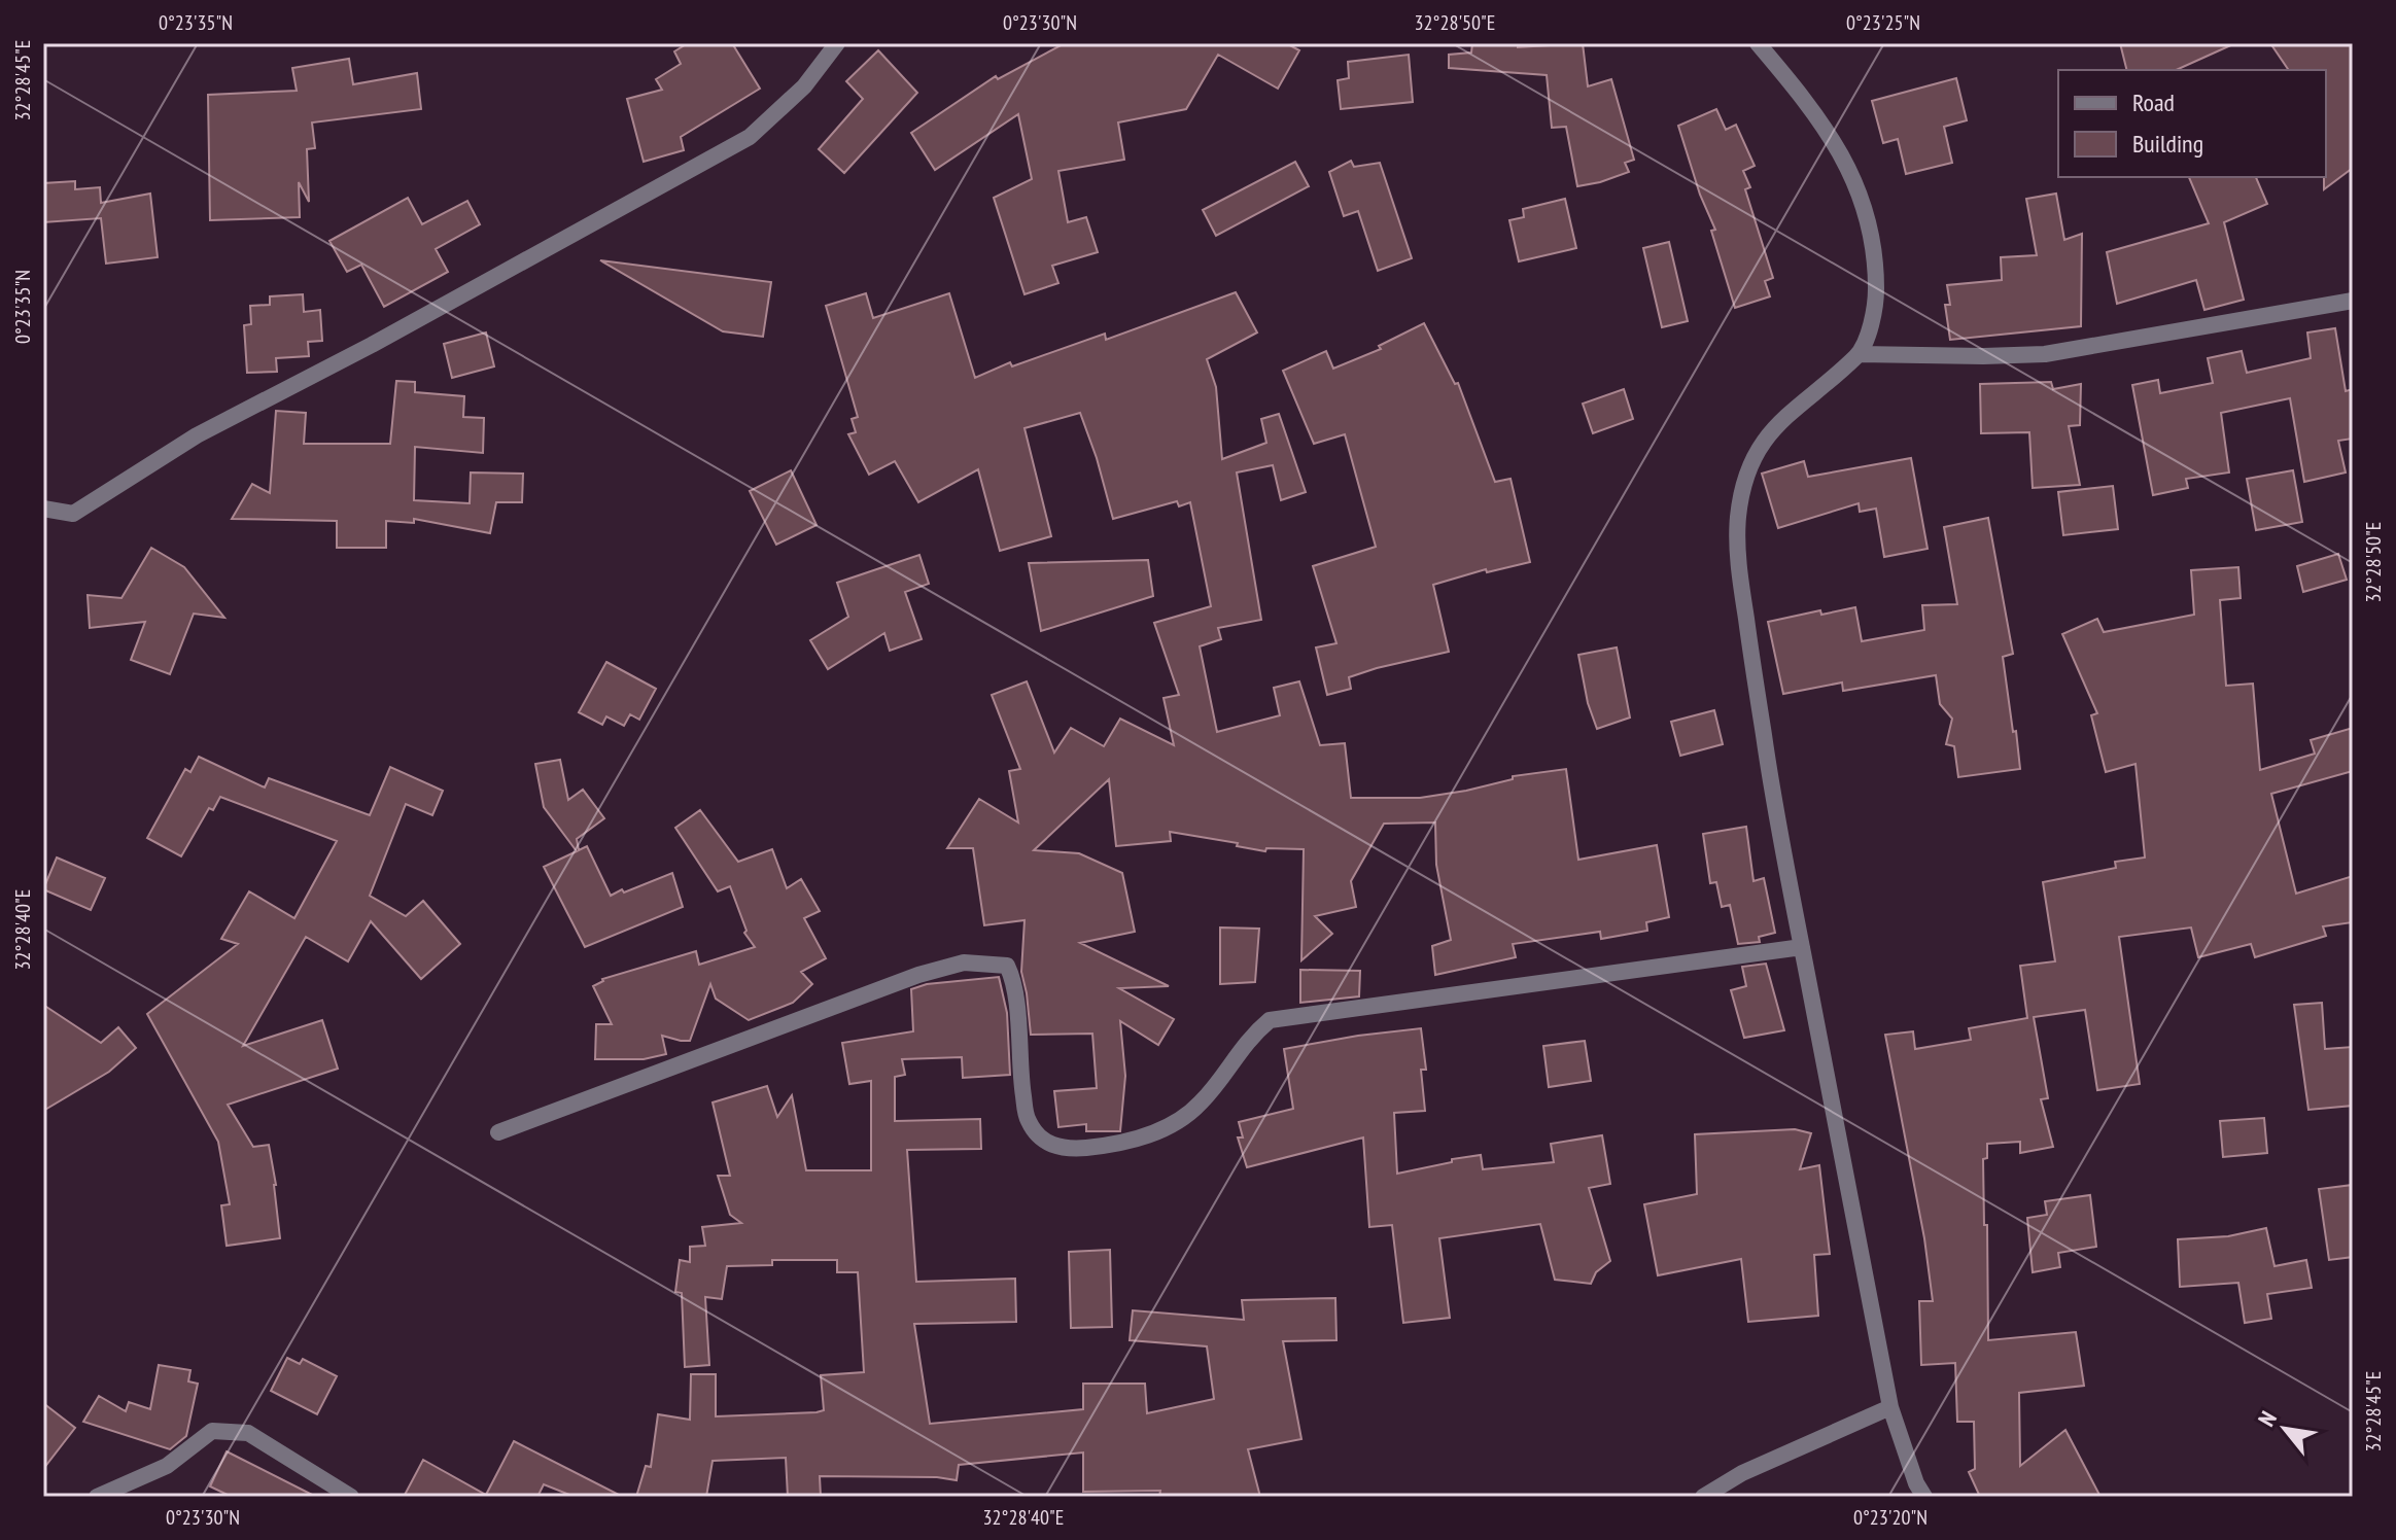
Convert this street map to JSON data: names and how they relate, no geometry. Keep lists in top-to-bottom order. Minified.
{"legend":["Road","Building"],"north":"top left","coordinates":["0°23'35\"N","0°23'30\"N","32°28'50\"E","0°23'25\"N","32°28'45\"E","32°28'40\"E","0°23'20\"N"]}
